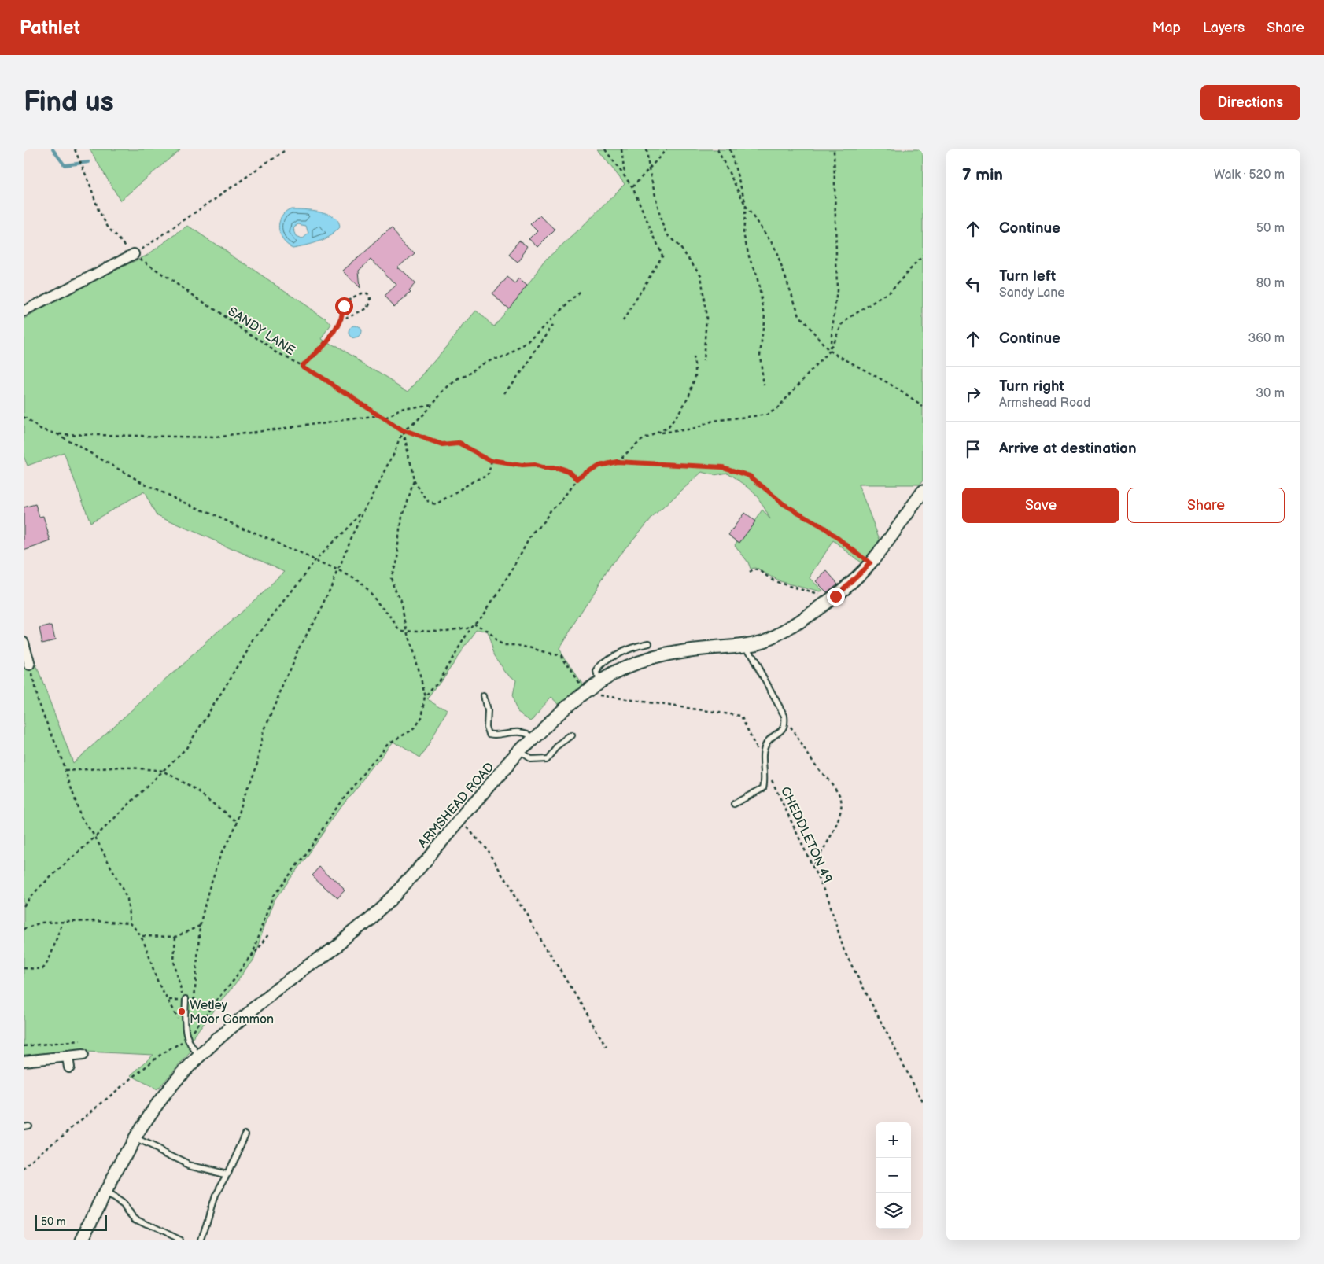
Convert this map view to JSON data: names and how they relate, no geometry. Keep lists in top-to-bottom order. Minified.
{"streets":{"street":["ARMSHEAD ROAD"],"path":["SANDY LANE","CHEDDLETON 49"]},"crossings":[["ARMSHEAD ROAD","CHEDDLETON 49"]],"places":["Wetley Moor Common"],"scale_bar":"50 m","page":{"header":"Pathlet","nav":["Map","Layers","Share"],"buttons":["Directions",["Save","Share"]],"title":"Find us","heading":["7 min","Walk · 520 m"],"list":[["Continue","50 m"],["Turn left","Sandy Lane","80 m"],["Continue","360 m"],["Turn right","Armshead Road","30 m"],"Arrive at destination"],"map_buttons":["+","−"],"scale":"50 m"}}
